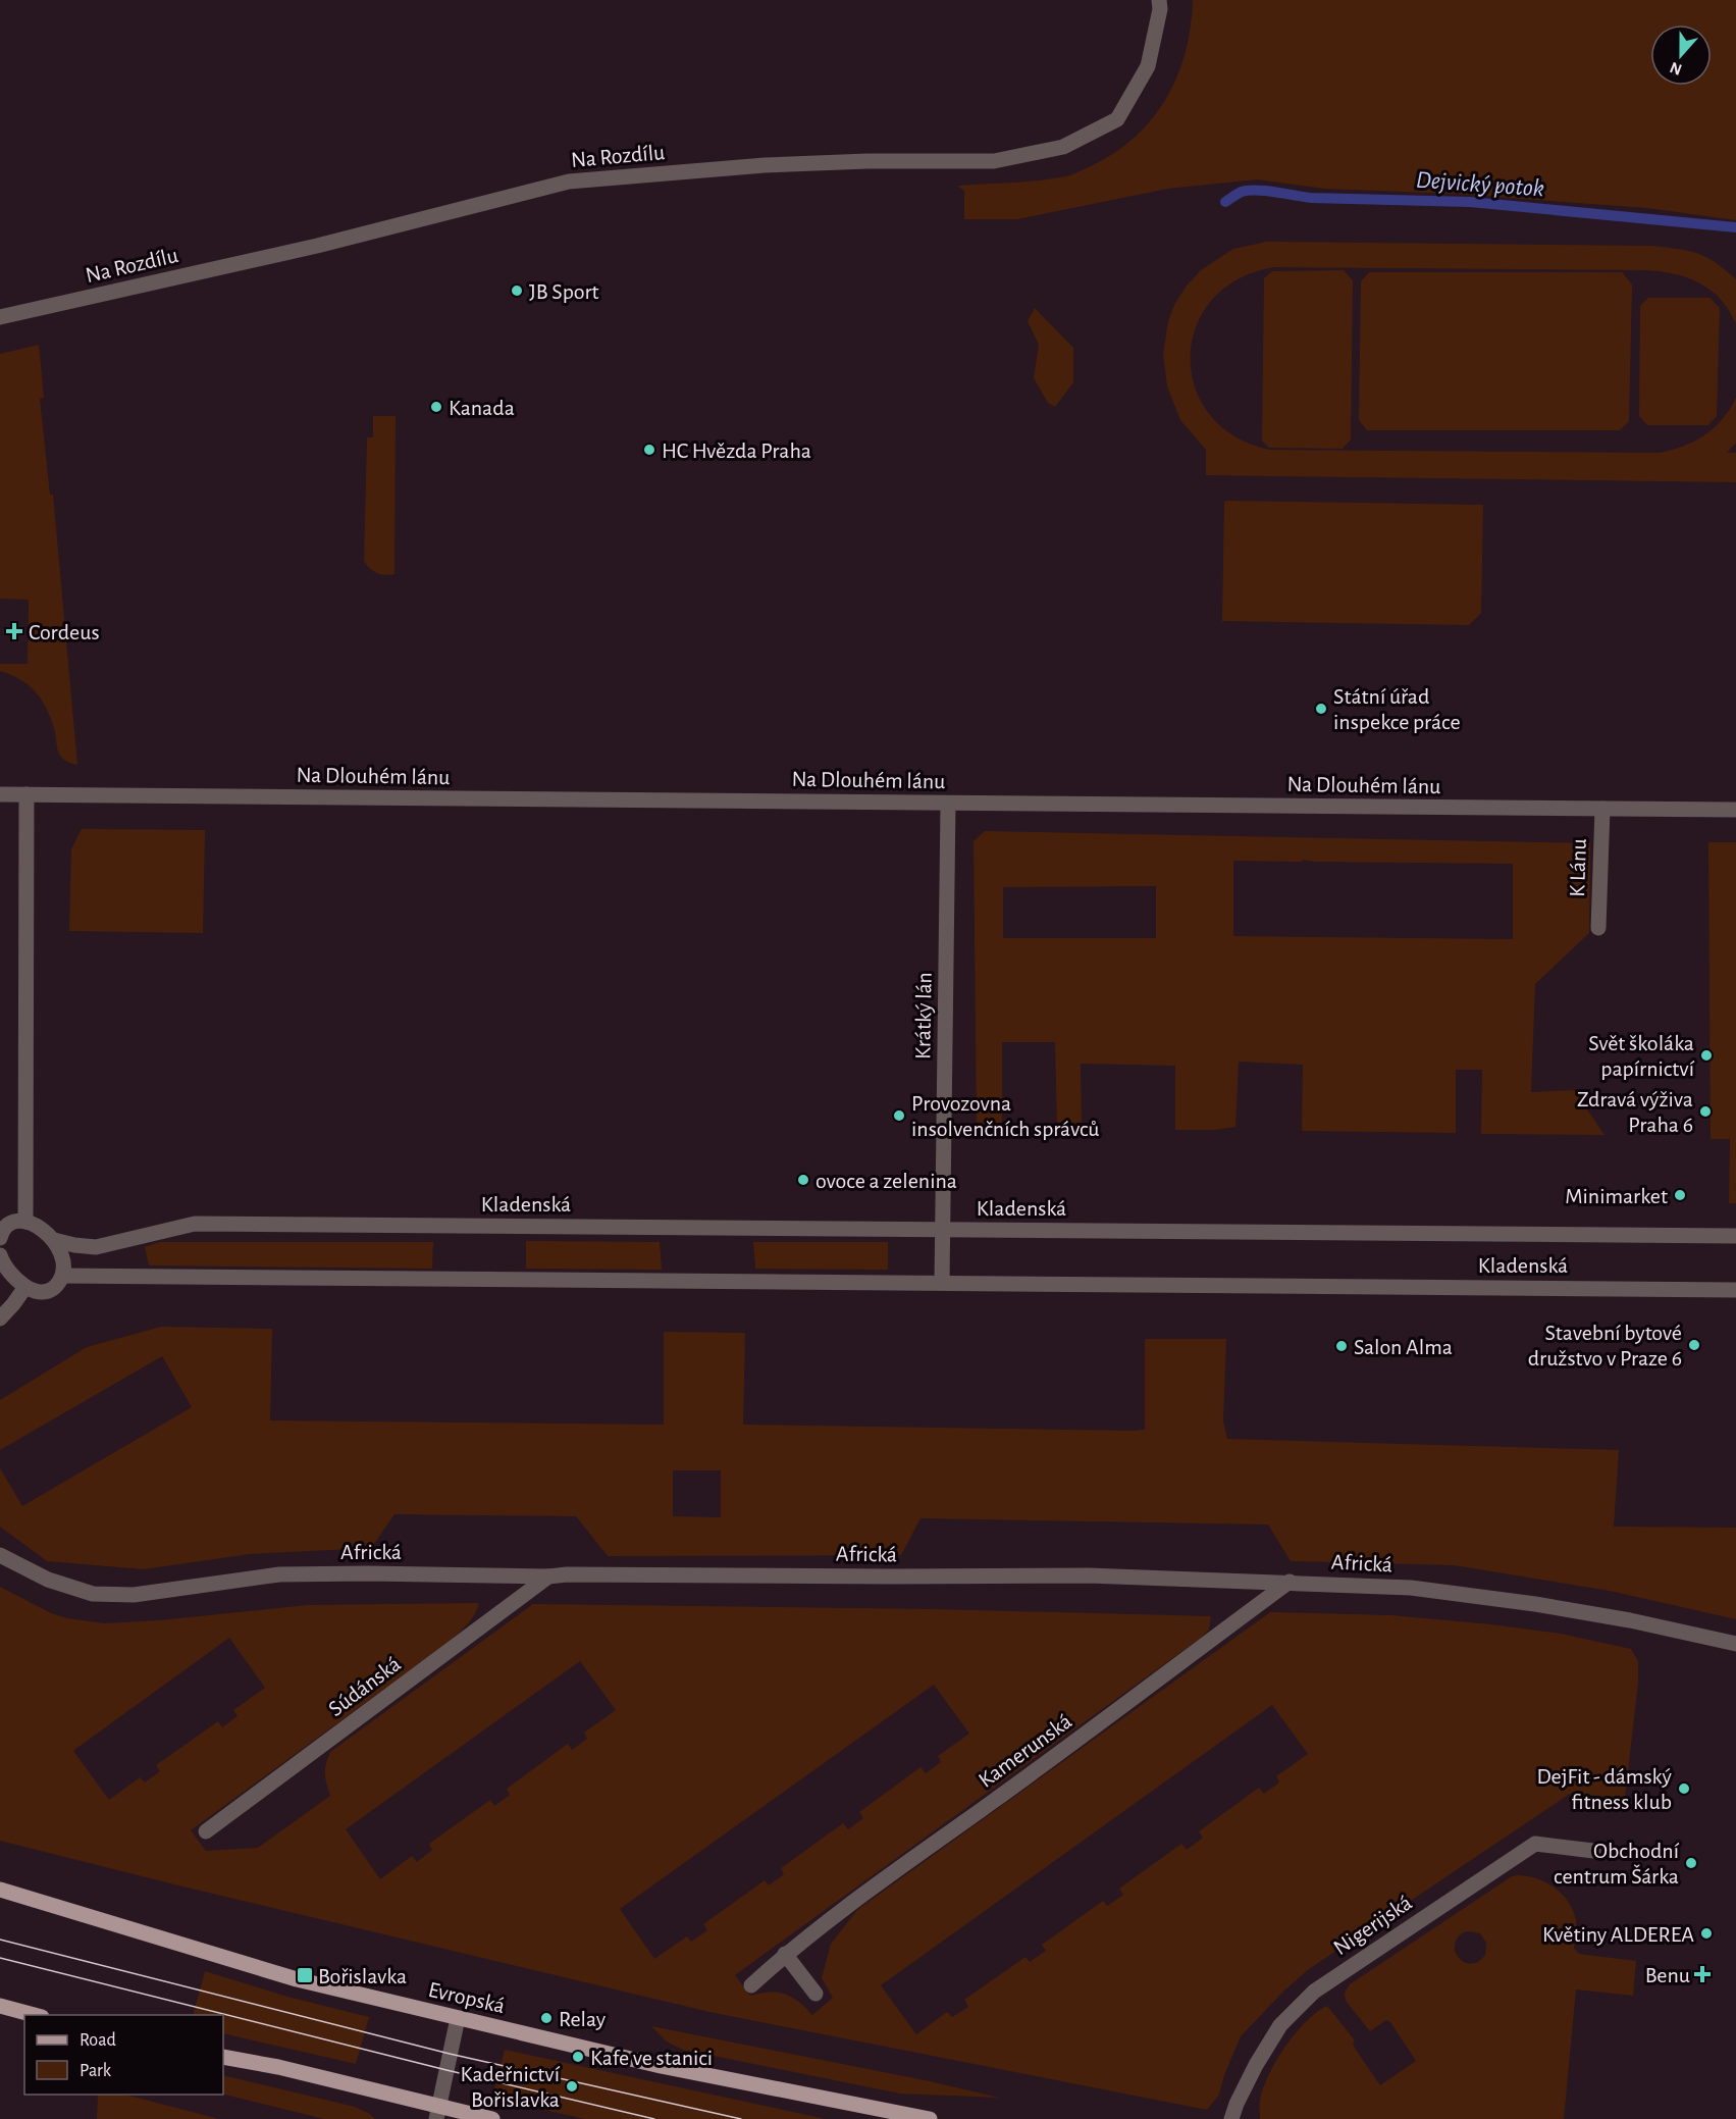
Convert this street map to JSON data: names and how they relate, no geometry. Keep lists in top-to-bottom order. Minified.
{"streets":{"main road":["Evropská"],"street":["Na Rozdílu","Na Dlouhém lánu","K Lánu","Krátký lán","Kladenská","Africká","Súdánská","Kamerunská","Nigerijská"]},"crossings":[["Na Dlouhém lánu","K Lánu"],["Na Dlouhém lánu","Krátký lán"],["Krátký lán","Kladenská"],["Africká","Súdánská"],["Africká","Kamerunská"]],"water":["Dejvický potok"],"places":{"other":["JB Sport","Kanada","HC Hvězda Praha","Státní úřad inspekce práce","Svět školáka papírnictví","Zdravá výživa Praha 6","Provozovna insolvenčních správců","ovoce a zelenina","Minimarket","Stavební bytové družstvo v Praze 6","Salon Alma","DejFit - dámský fitness klub","Obchodní centrum Šárka","Květiny ALDEREA","Relay","Kafe ve stanici","Kadeřnictví Bořislavka"],"health":["Cordeus","Benu"],"transit":["Bořislavka"]},"legend":["Road","Park"],"north":"bottom"}
